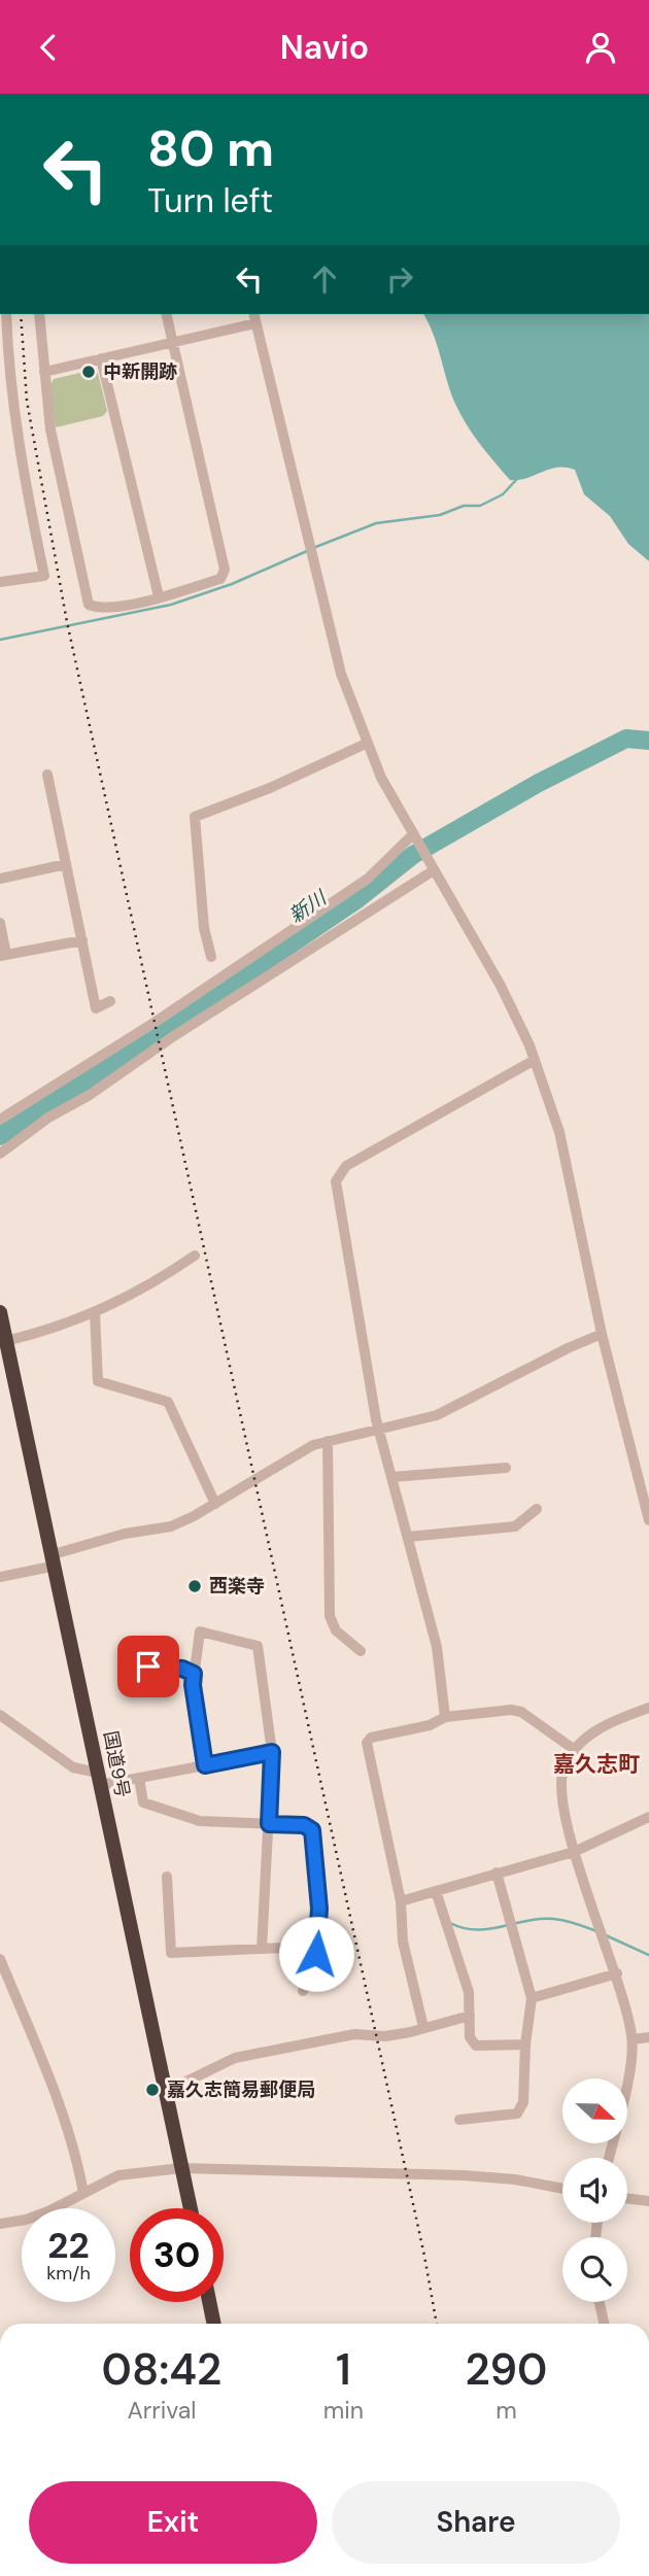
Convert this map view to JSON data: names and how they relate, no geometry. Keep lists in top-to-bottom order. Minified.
{"streets":{"highway":["国道9号"]},"districts":["嘉久志町"],"water":["新川"],"places":["中新開跡","西楽寺","嘉久志簡易郵便局"],"north":"right","page":{"header":"Navio","turn":["80 m","Turn left"],"speed":"22 km/h","limit":"30","eta":["08:42","Arrival","1","min","290","m"],"buttons":["Exit","Share"]}}
